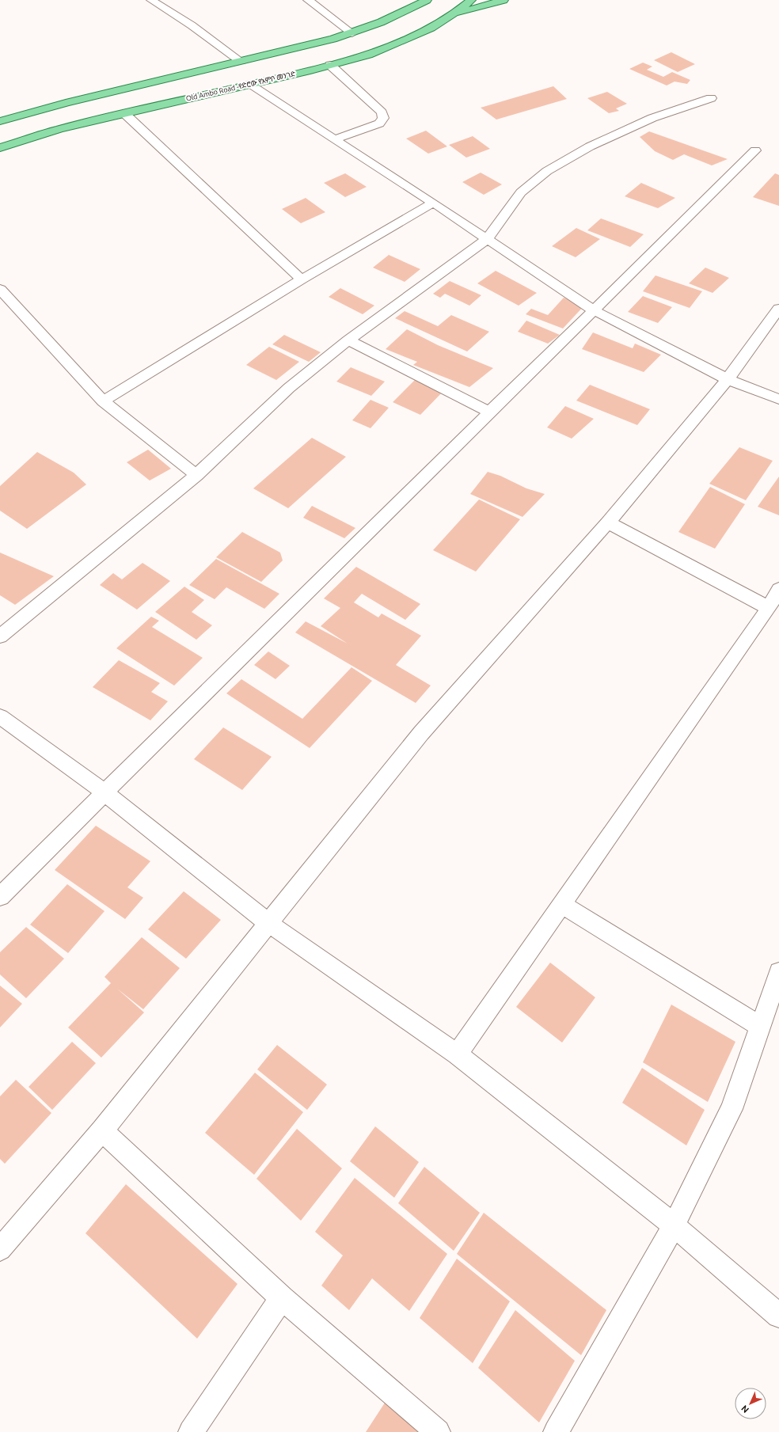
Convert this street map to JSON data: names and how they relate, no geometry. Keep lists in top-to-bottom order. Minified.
{"streets":{"main road":["Old Ambo Road -የድሮው የአምቦ መንገድ"]},"north":"bottom left"}
